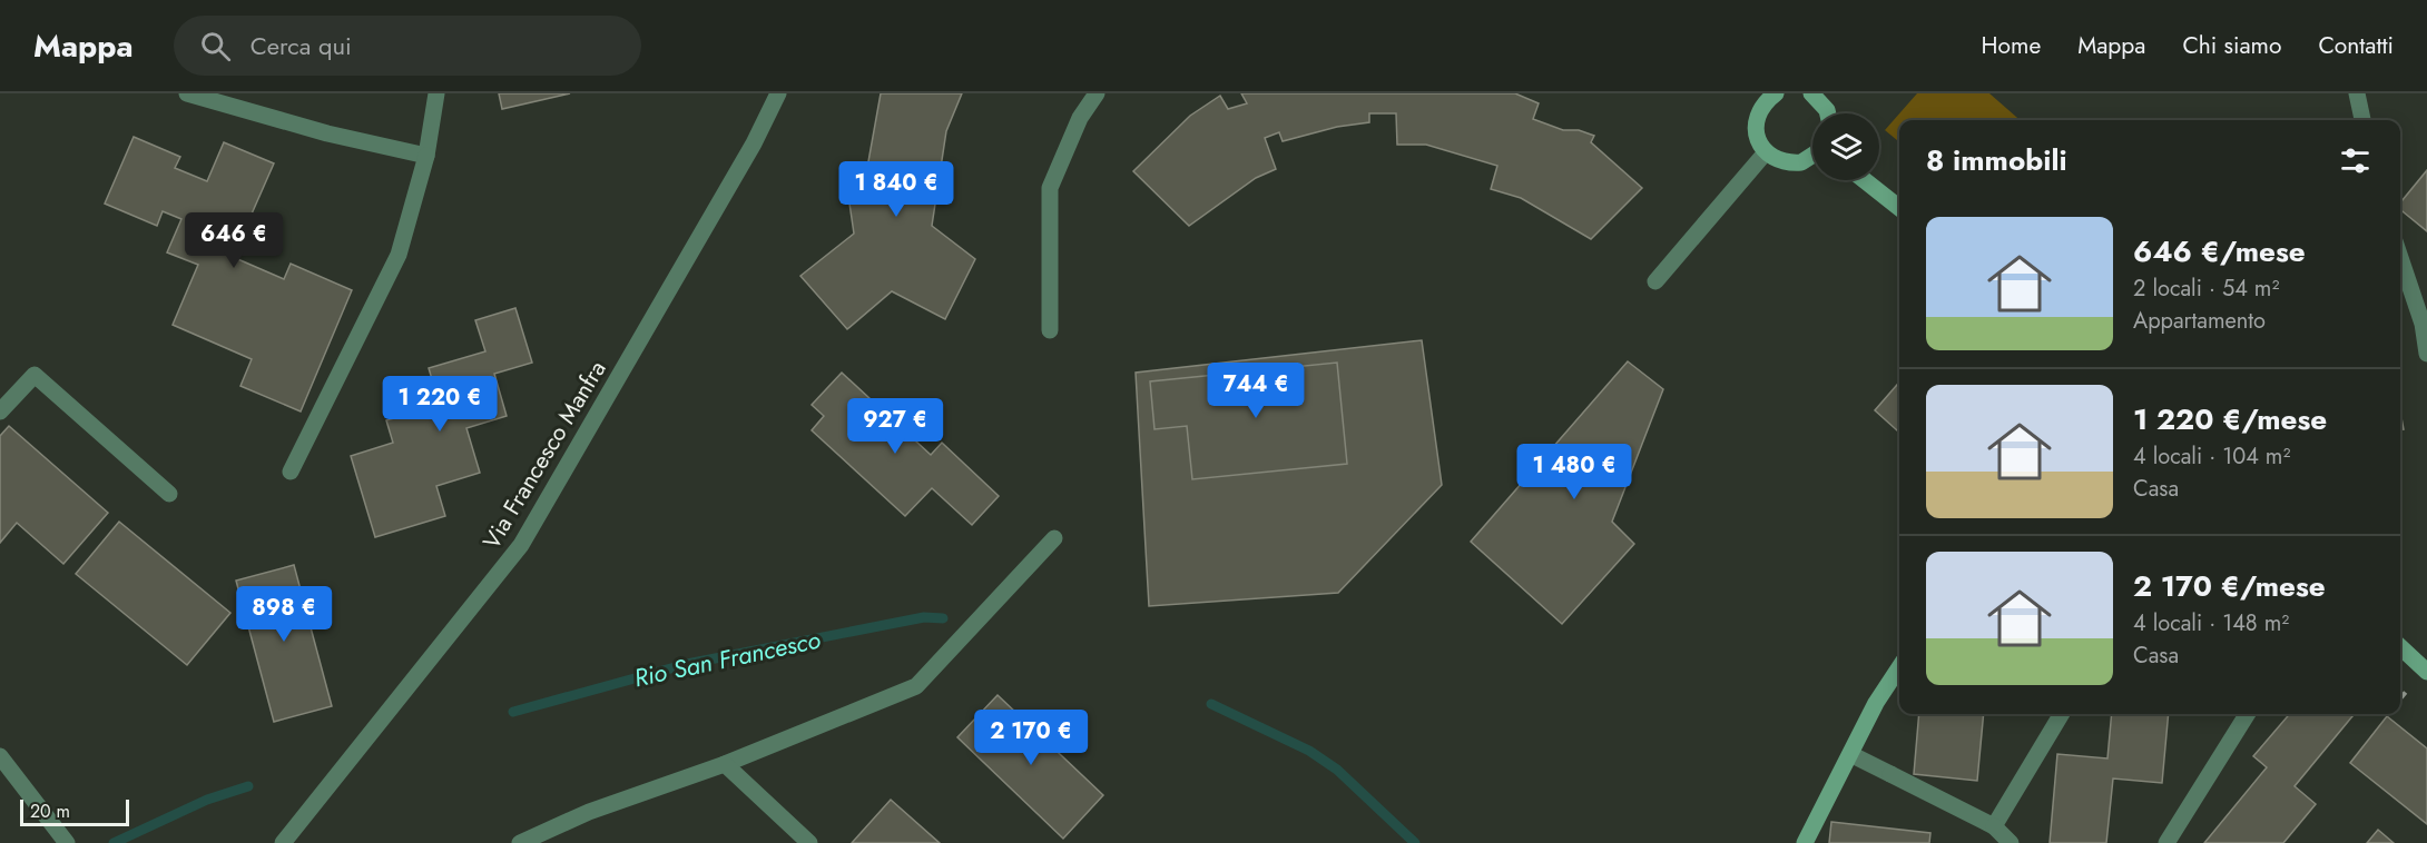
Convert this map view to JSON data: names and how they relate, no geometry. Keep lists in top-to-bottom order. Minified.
{"streets":{"street":["Via Francesco Manfra"]},"water":["Rio San Francesco"],"scale_bar":"20 m","page":{"header":"Mappa","search":"Cerca qui","nav":["Home","Mappa","Chi siamo","Contatti"],"heading":"8 immobili","price":["1 840 €","646 €","744 €","1 220 €","927 €","1 480 €","898 €","2 170 €"],"list":[{"name":"646 €/mese","note":"2 locali · 54 m² · Appartamento"},{"name":"1 220 €/mese","note":"4 locali · 104 m² · Casa"},{"name":"2 170 €/mese","note":"4 locali · 148 m² · Casa"}],"scale":"20 m"}}
